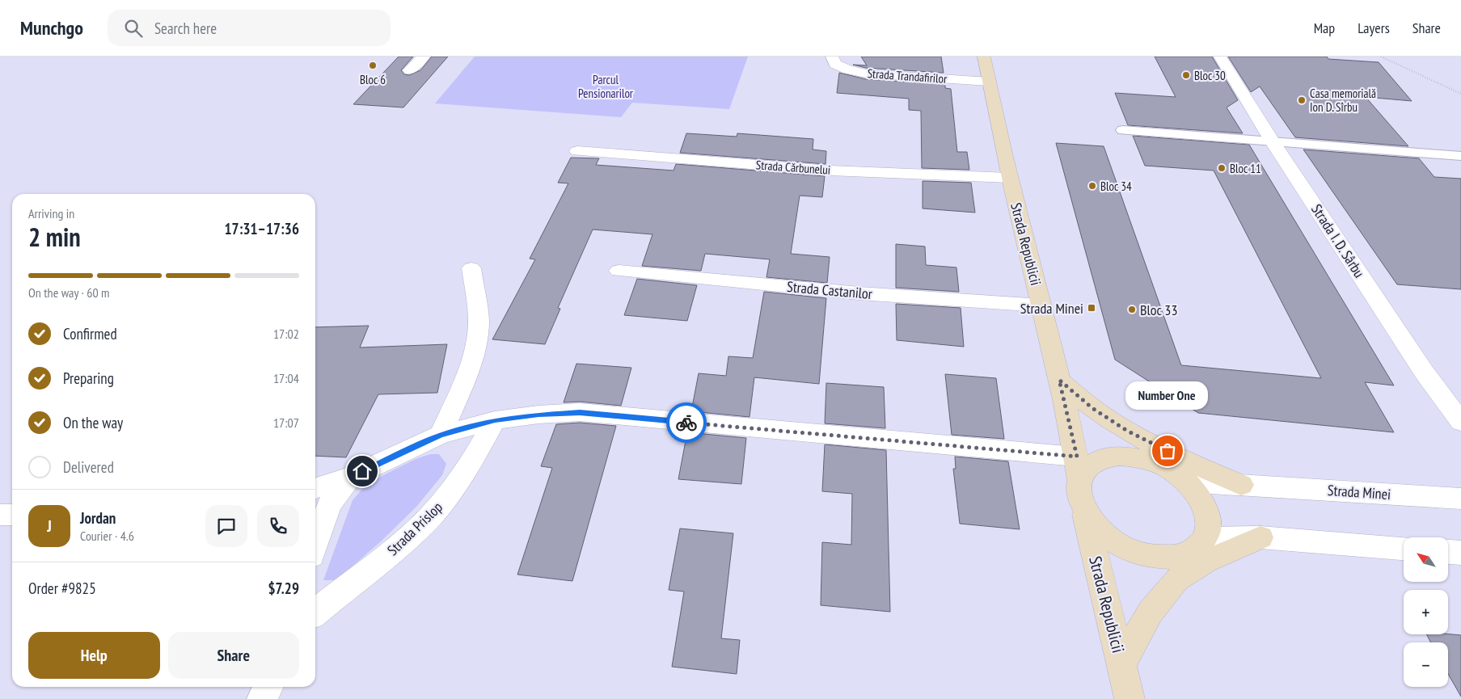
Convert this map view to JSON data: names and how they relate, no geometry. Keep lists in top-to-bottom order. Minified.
{"streets":{"main road":["Strada Republicii"],"street":["Strada Trandafirilor","Strada Cărbunelui","Strada I. D. Sârbu","Strada Castanilor","Strada Minei","Strada Prislop"]},"crossings":[["Strada Trandafirilor","Strada Republicii"],["Strada Cărbunelui","Strada Republicii"],["Strada Republicii","Strada Castanilor"],["Strada Republicii","Strada Minei"]],"parks":["Parcul Pensionarilor"],"places":{"other":["Bloc 6","Bloc 30","Casa memorială Ion D. Sîrbu","Bloc 11","Bloc 34","Bloc 33","Number One"],"transit":["Strada Minei"]},"north":"top left","page":{"header":"Munchgo","search":"Search here","nav":["Map","Layers","Share"],"heading":["2 min","Arriving in","17:31–17:36"],"panel":["Jordan","Courier · 4.6","Order #9825","$7.29"],"bar":"On the way · 60 m","list":[["Confirmed","17:02"],["Preparing","17:04"],["On the way","17:07"],"Delivered"],"bubble":"Number One","round":"J","map_buttons":["+","−"],"buttons":["Help","Share"]}}
